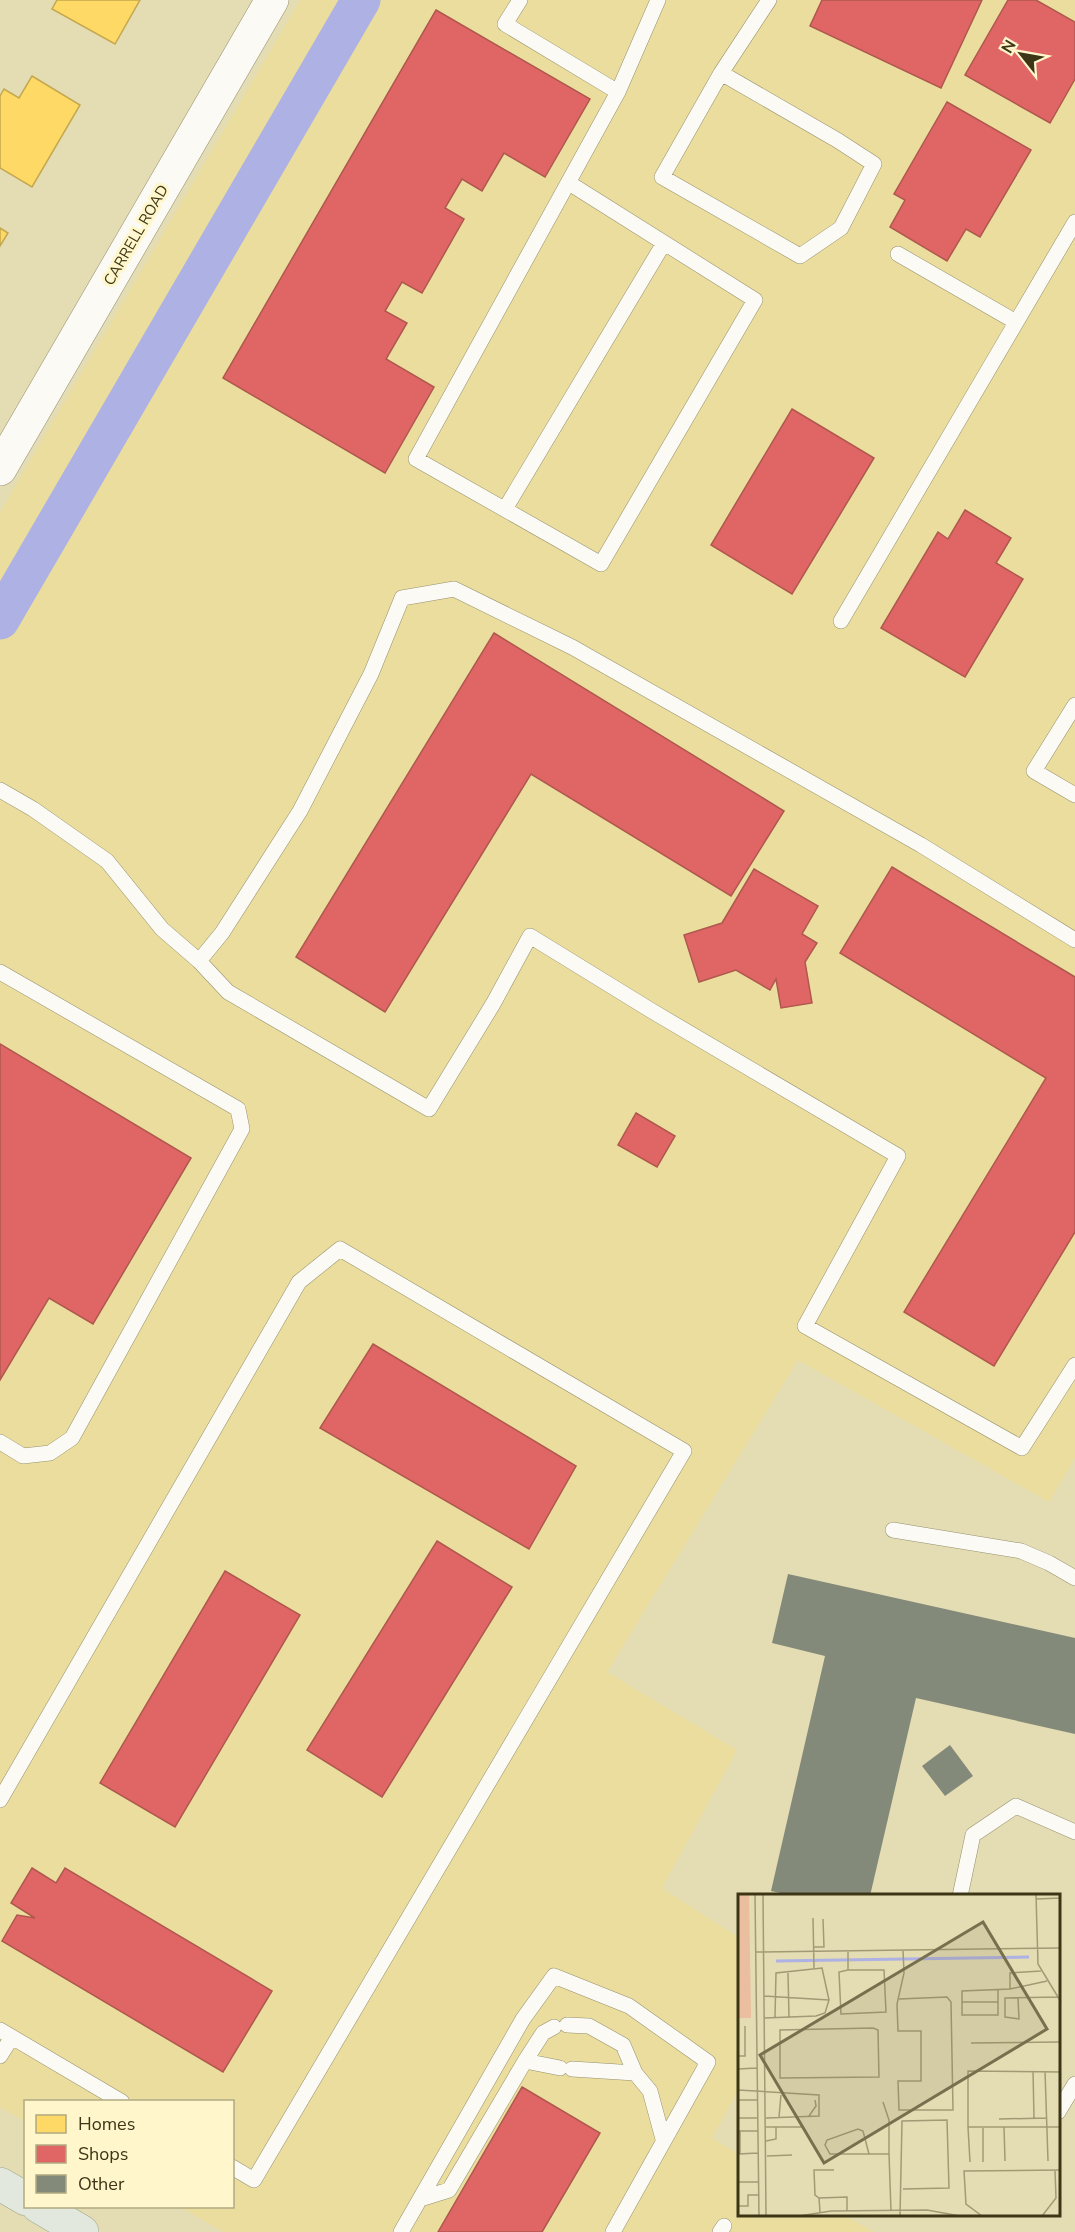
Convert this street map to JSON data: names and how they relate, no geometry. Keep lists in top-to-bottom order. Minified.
{"streets":{"street":["CARRELL ROAD"]},"legend":["Homes","Shops","Other"],"north":"top left"}
